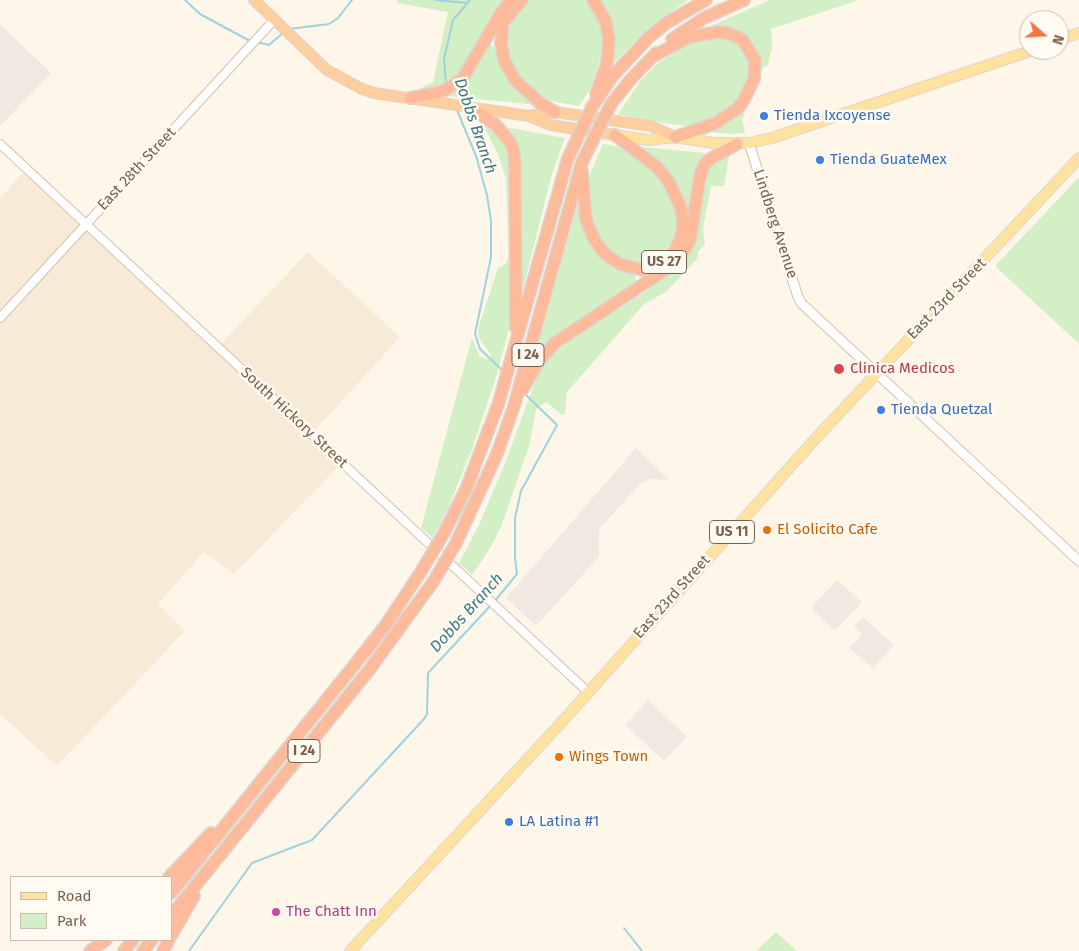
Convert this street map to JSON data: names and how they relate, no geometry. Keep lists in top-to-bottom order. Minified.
{"streets":{"highway":["US 27","I 24"],"main road":["Lindberg Avenue","East 23rd Street","US 11"],"street":["East 28th Street","South Hickory Street"]},"crossings":[["East 28th Street","US 27"],["East 28th Street","South Hickory Street"],["Lindberg Avenue","East 23rd Street"],["US 27","I 24"],["East 23rd Street","South Hickory Street"]],"water":["Dobbs Branch"],"places":["Tienda Ixcoyense","Tienda GuateMex","Clinica Medicos","Tienda Quetzal","El Solicito Cafe","Wings Town","LA Latina #1","The Chatt Inn"],"legend":["Road","Park"],"north":"right"}
